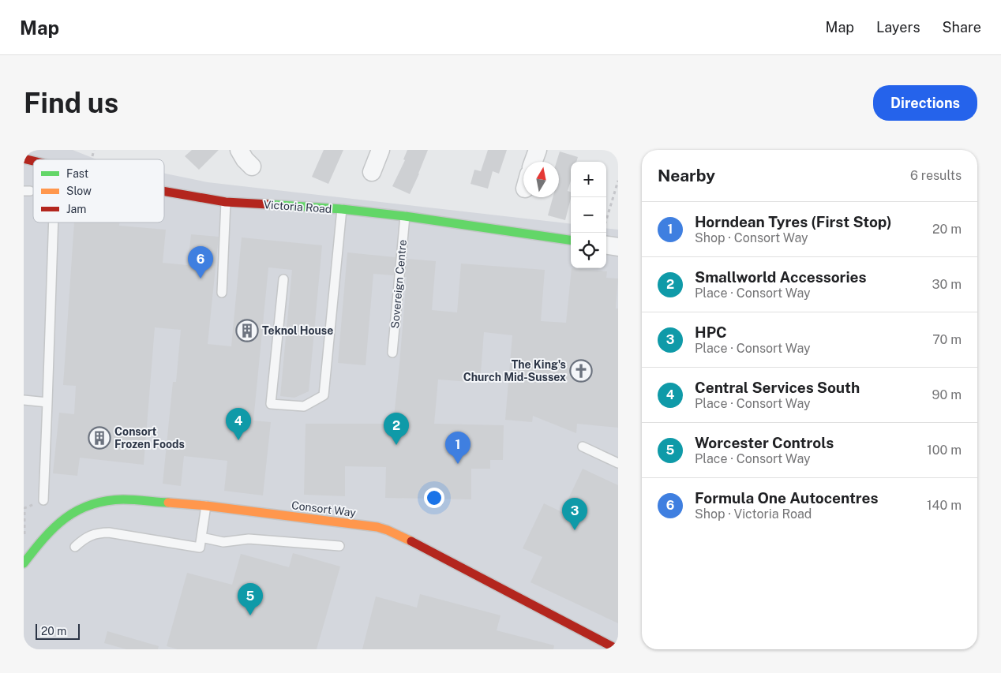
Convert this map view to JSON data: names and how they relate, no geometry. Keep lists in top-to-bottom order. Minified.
{"streets":{"street":["Victoria Road","Consort Way"],"lane":["Sovereign Centre"]},"crossings":[["Victoria Road","Sovereign Centre"]],"places":{"building":["Teknol House","Consort Frozen Foods"],"church":["The King's Church Mid-Sussex"]},"legend":["Fast","Slow","Jam"],"scale_bar":"20 m","north":"top","page":{"header":"Map","nav":["Map","Layers","Share"],"buttons":"Directions","title":"Find us","heading":["Nearby","6 results"],"map_buttons":["+","−"],"list":[{"mark":"1","name":"Horndean Tyres (First Stop)","note":"Shop · Consort Way","value":"20 m"},{"mark":"2","name":"Smallworld Accessories","note":"Place · Consort Way","value":"30 m"},{"mark":"3","name":"HPC","note":"Place · Consort Way","value":"70 m"},{"mark":"4","name":"Central Services South","note":"Place · Consort Way","value":"90 m"},{"mark":"5","name":"Worcester Controls","note":"Place · Consort Way","value":"100 m"},{"mark":"6","name":"Formula One Autocentres","note":"Shop · Victoria Road","value":"140 m"}],"pins":["6","4","2","1","3","5"],"scale":"20 m"}}
